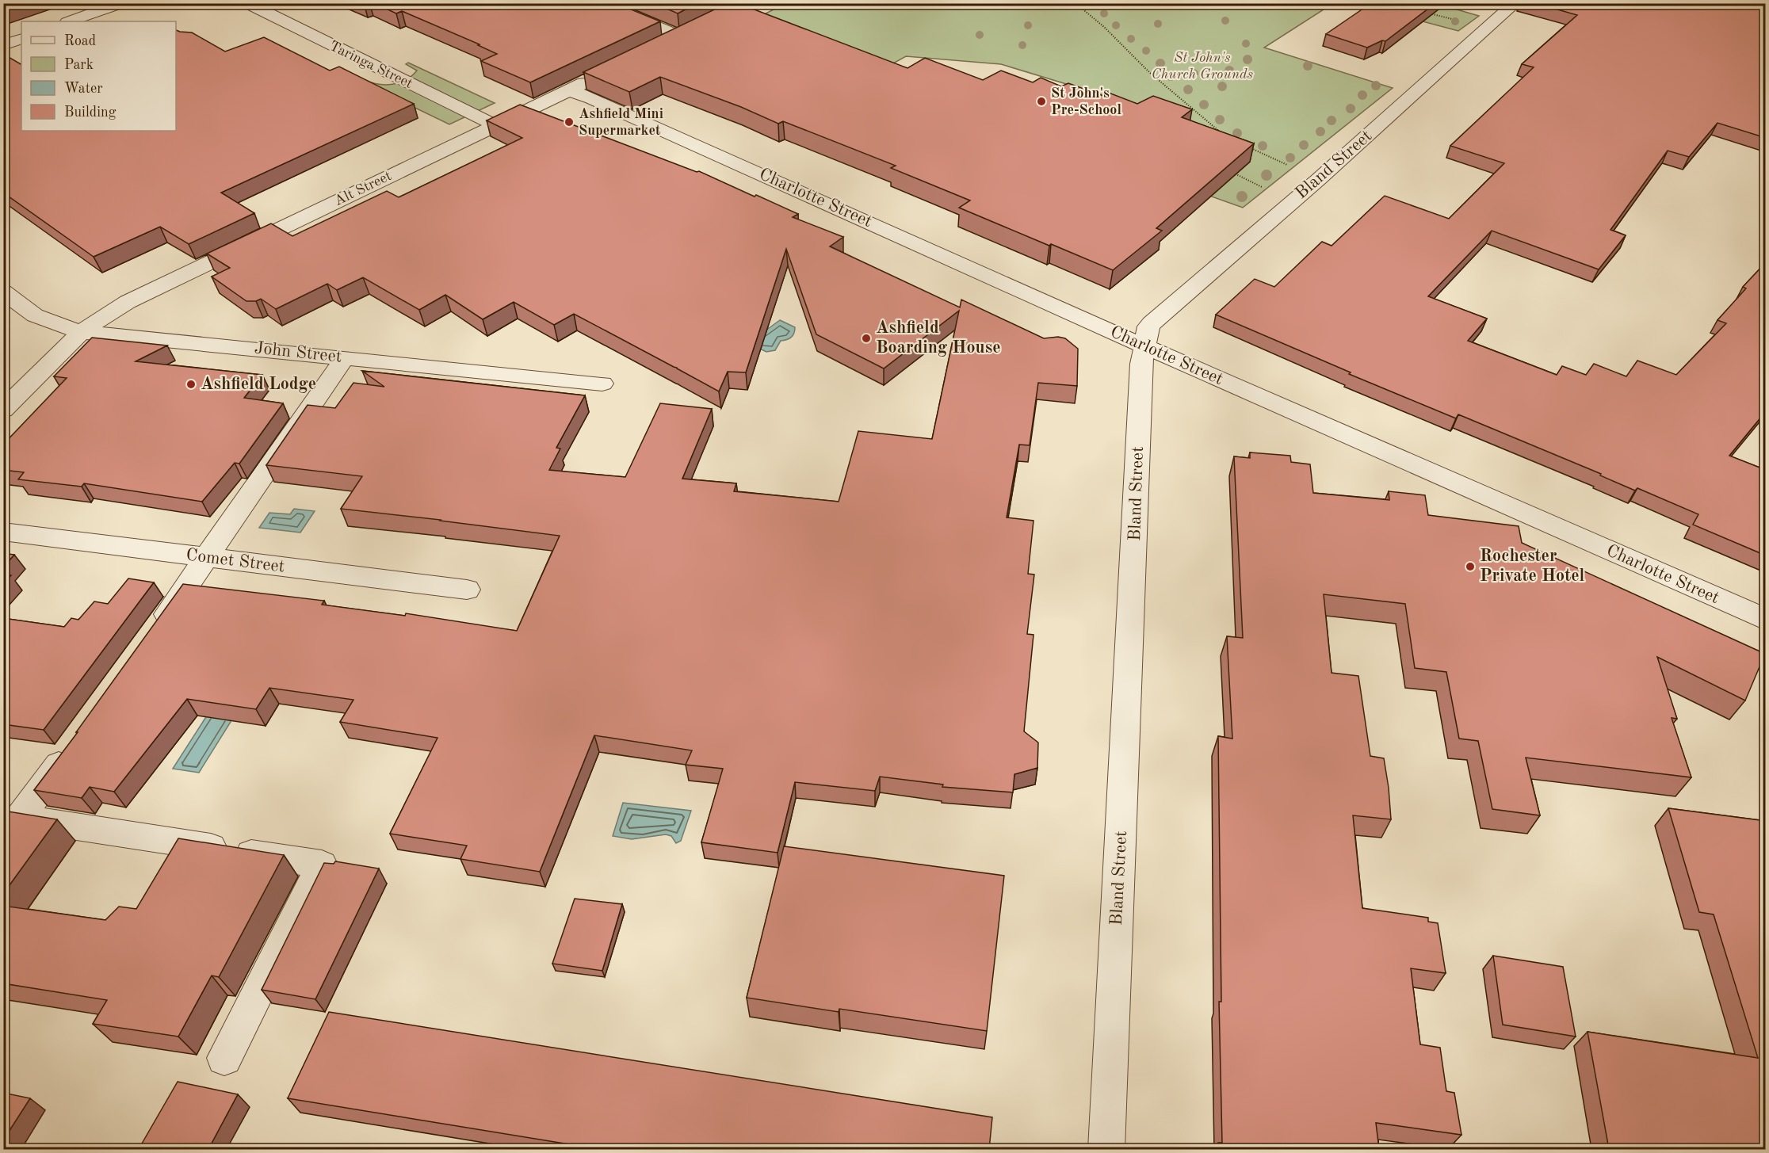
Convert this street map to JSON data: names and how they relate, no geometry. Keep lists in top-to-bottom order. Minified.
{"streets":{"street":["Taringa Street","Bland Street","Alt Street","Charlotte Street","John Street","Comet Street"]},"crossings":[["Taringa Street","Alt Street"],["Bland Street","Charlotte Street"],["Alt Street","Charlotte Street"],["Alt Street","John Street"]],"parks":["St John's Church Grounds"],"places":["St John's Pre-School","Ashfield Mini Supermarket","Ashfield Boarding House","Ashfield Lodge","Rochester Private Hotel"],"legend":["Road","Park","Water","Building"]}
